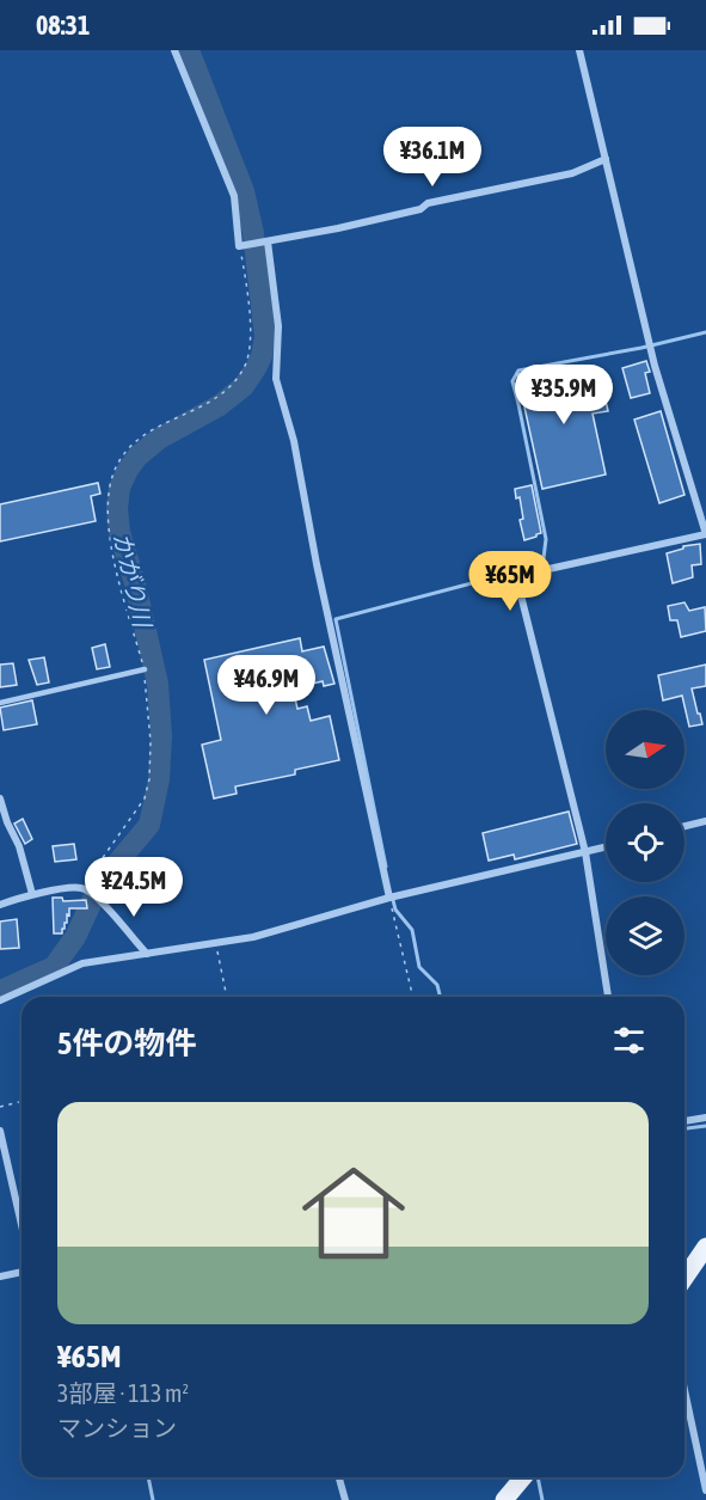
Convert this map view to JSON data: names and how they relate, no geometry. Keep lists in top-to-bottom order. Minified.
{"water":["かがり川"],"north":"right","page":{"status":"08:31","price":["¥36.1M","¥35.9M","¥65M","¥46.9M","¥24.5M"],"heading":"5件の物件","list":[{"name":"¥65M","note":"3部屋 · 113 m² · マンション"}]}}
